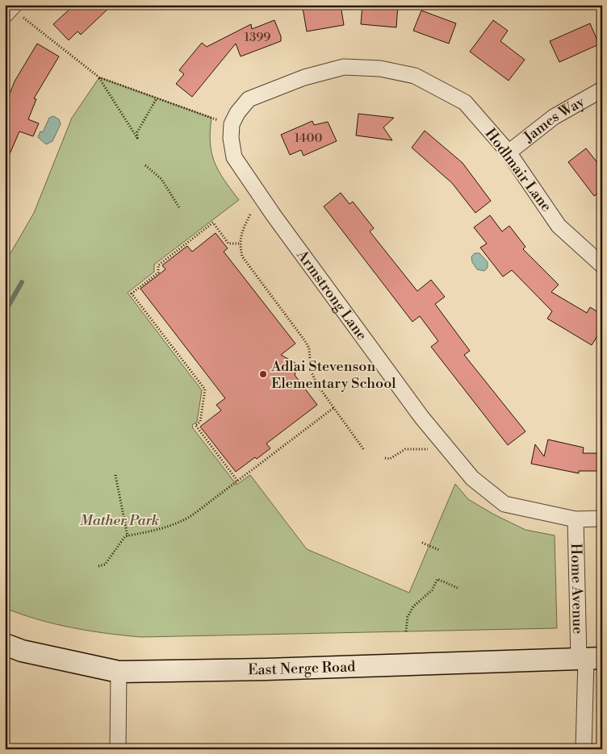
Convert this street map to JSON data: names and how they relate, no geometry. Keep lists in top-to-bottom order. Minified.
{"streets":{"main road":["East Nerge Road"],"street":["James Way","Hodlmair Lane","Armstrong Lane","Home Avenue"]},"crossings":[["James Way","Hodlmair Lane"],["Hodlmair Lane","Armstrong Lane"],["Armstrong Lane","Home Avenue"],["Home Avenue","East Nerge Road"]],"parks":["Mather Park"],"places":["Adlai Stevenson Elementary School"],"house_numbers":["1399","1400"]}
